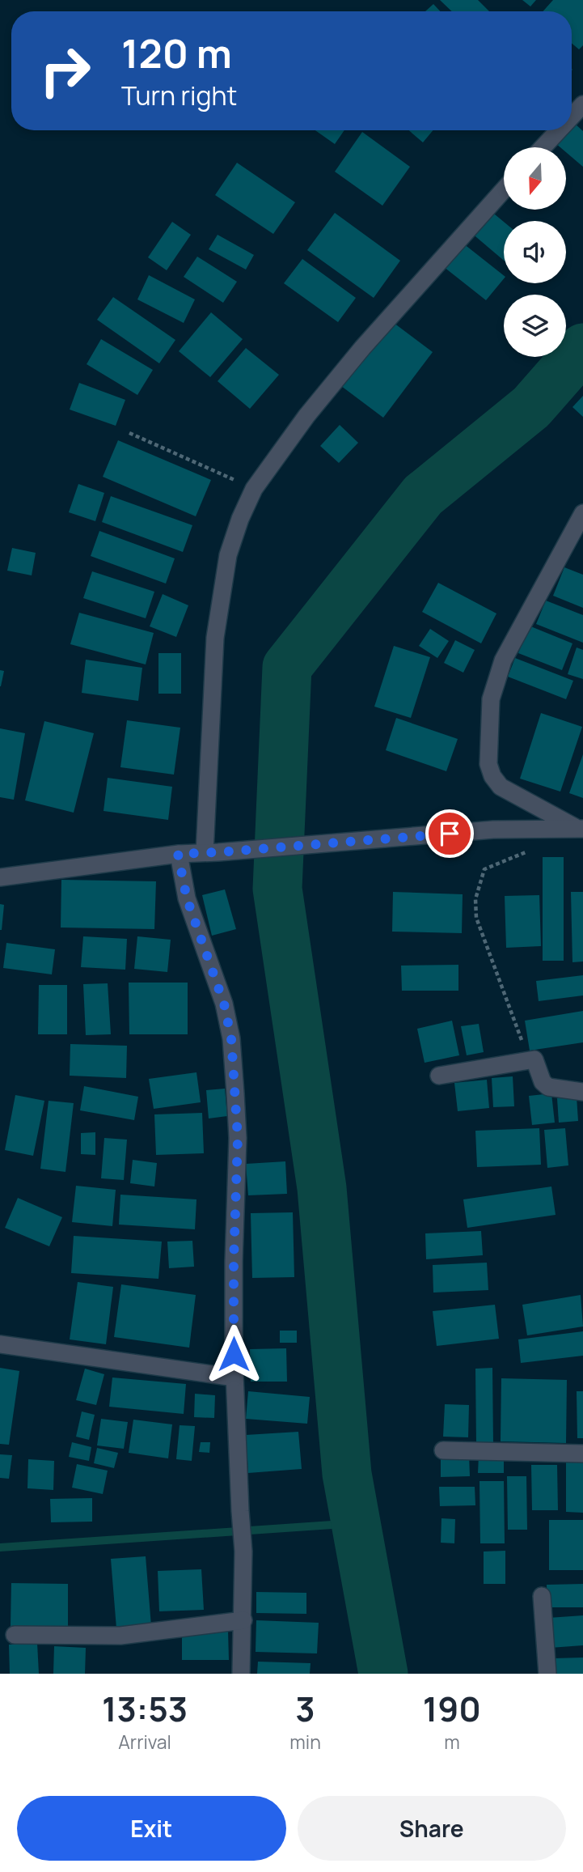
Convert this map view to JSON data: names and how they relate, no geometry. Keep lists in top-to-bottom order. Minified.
{"north":"bottom","page":{"turn":["120 m","Turn right"],"eta":["13:53","Arrival","3","min","190","m"],"buttons":["Exit","Share"]}}
